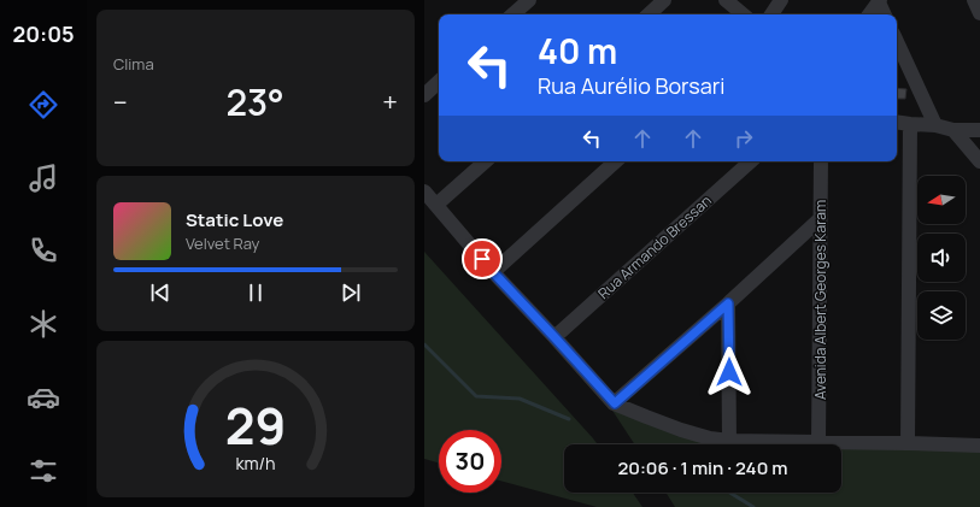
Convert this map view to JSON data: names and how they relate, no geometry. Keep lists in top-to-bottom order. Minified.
{"streets":{"street":["Rua Armando Bressan","Avenida Albert Georges Karam"]},"north":"left","page":{"tabs":"20:05","tile":"Clima","turn":["40 m","Rua Aurélio Borsari"],"heat":["−","23°","+"],"song":["Static Love","Velvet Ray"],"limit":"30","trip":"20:06 · 1 min · 240 m","gauge":["29","km/h"]}}
